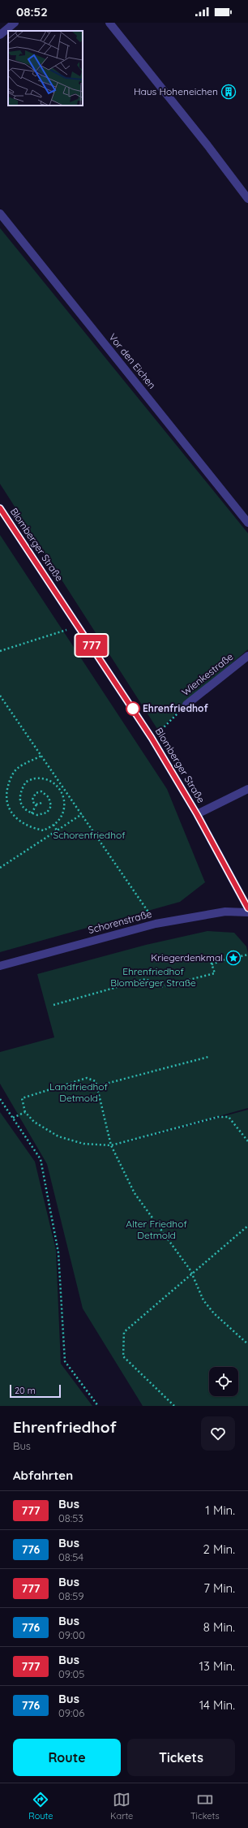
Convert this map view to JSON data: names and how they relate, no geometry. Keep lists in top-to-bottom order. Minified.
{"streets":{"street":["Vor den Eichen","Blomberger Straße","Wienkestraße","Schorenstraße"]},"crossings":[["Blomberger Straße","Wienkestraße"]],"parks":["Schorenfriedhof","Ehrenfriedhof Blomberger Straße","Landfriedhof Detmold","Alter Friedhof Detmold"],"places":{"building":["Haus Hoheneichen"],"other":["Ehrenfriedhof"],"place":["Kriegerdenkmal"]},"lines":["bus line 777"],"scale_bar":"20 m","page":{"status":"08:52","on_map":"777","scale":"20 m","heading":[["Ehrenfriedhof","Bus"],"Abfahrten"],"list":[{"mark":"777","name":"Bus","note":"08:53","value":"1 Min."},{"mark":"776","name":"Bus","note":"08:54","value":"2 Min."},{"mark":"777","name":"Bus","note":"08:59","value":"7 Min."},{"mark":"776","name":"Bus","note":"09:00","value":"8 Min."},{"mark":"777","name":"Bus","note":"09:05","value":"13 Min."},{"mark":"776","name":"Bus","note":"09:06","value":"14 Min."}],"buttons":["Route","Tickets"],"tabs":["Route","Karte","Tickets"]}}
